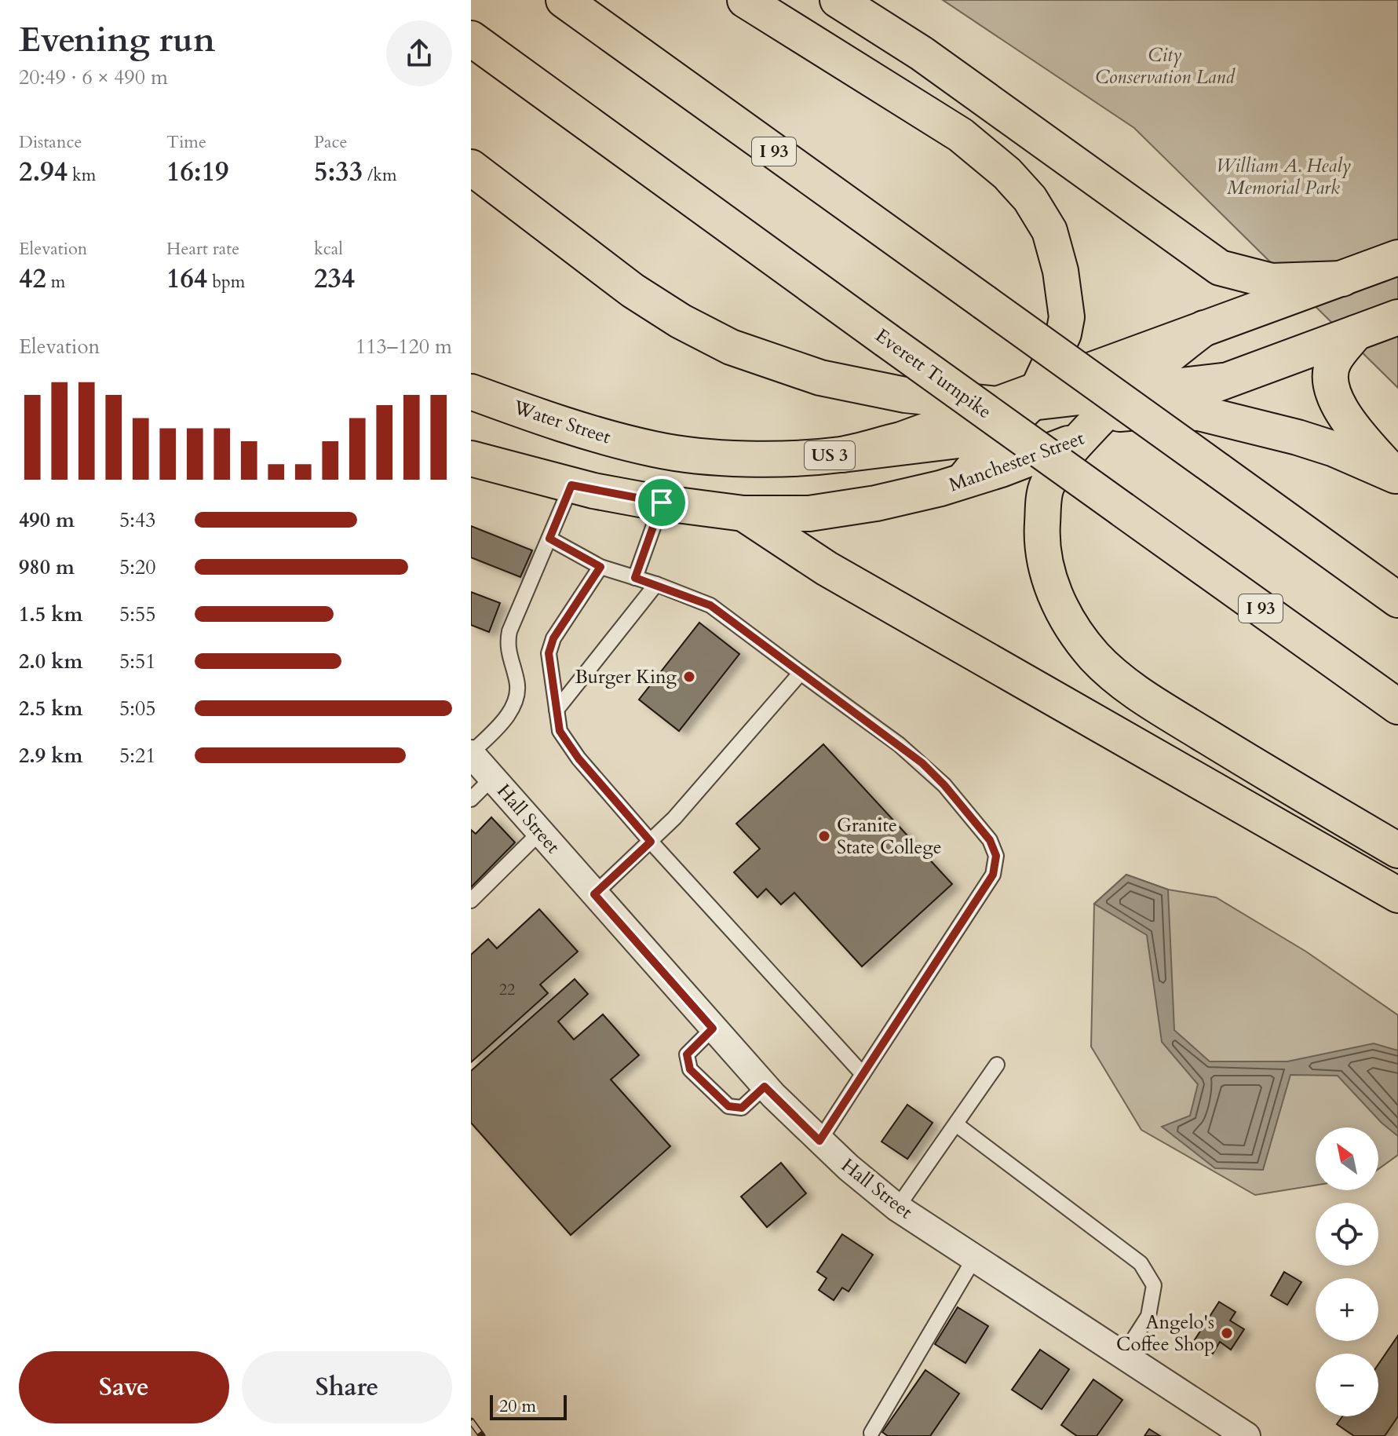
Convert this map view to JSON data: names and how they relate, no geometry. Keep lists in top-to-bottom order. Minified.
{"streets":{"main road":["I 93","Everett Turnpike","Water Street","US 3","Manchester Street"],"street":["Hall Street"]},"parks":["City Conservation Land","William A. Healy Memorial Park"],"places":["Burger King","Granite State College","Angelo's Coffee Shop"],"house_numbers":["22"],"scale_bar":"20 m","north":"top left","page":{"heading":["Evening run","20:49 · 6 × 490 m"],"stats":[["Distance","2.94 km"],["Time","16:19"],["Pace","5:33 /km"],["Elevation","42 m"],["Heart rate","164 bpm"],["kcal","234"]],"chart":["Elevation","113–120 m"],"list":[{"name":"490 m","note":"5:43"},{"name":"980 m","note":"5:20"},{"name":"1.5 km","note":"5:55"},{"name":"2.0 km","note":"5:51"},{"name":"2.5 km","note":"5:05"},{"name":"2.9 km","note":"5:21"}],"map_buttons":["+","−"],"buttons":["Save","Share"],"scale":"20 m"}}
